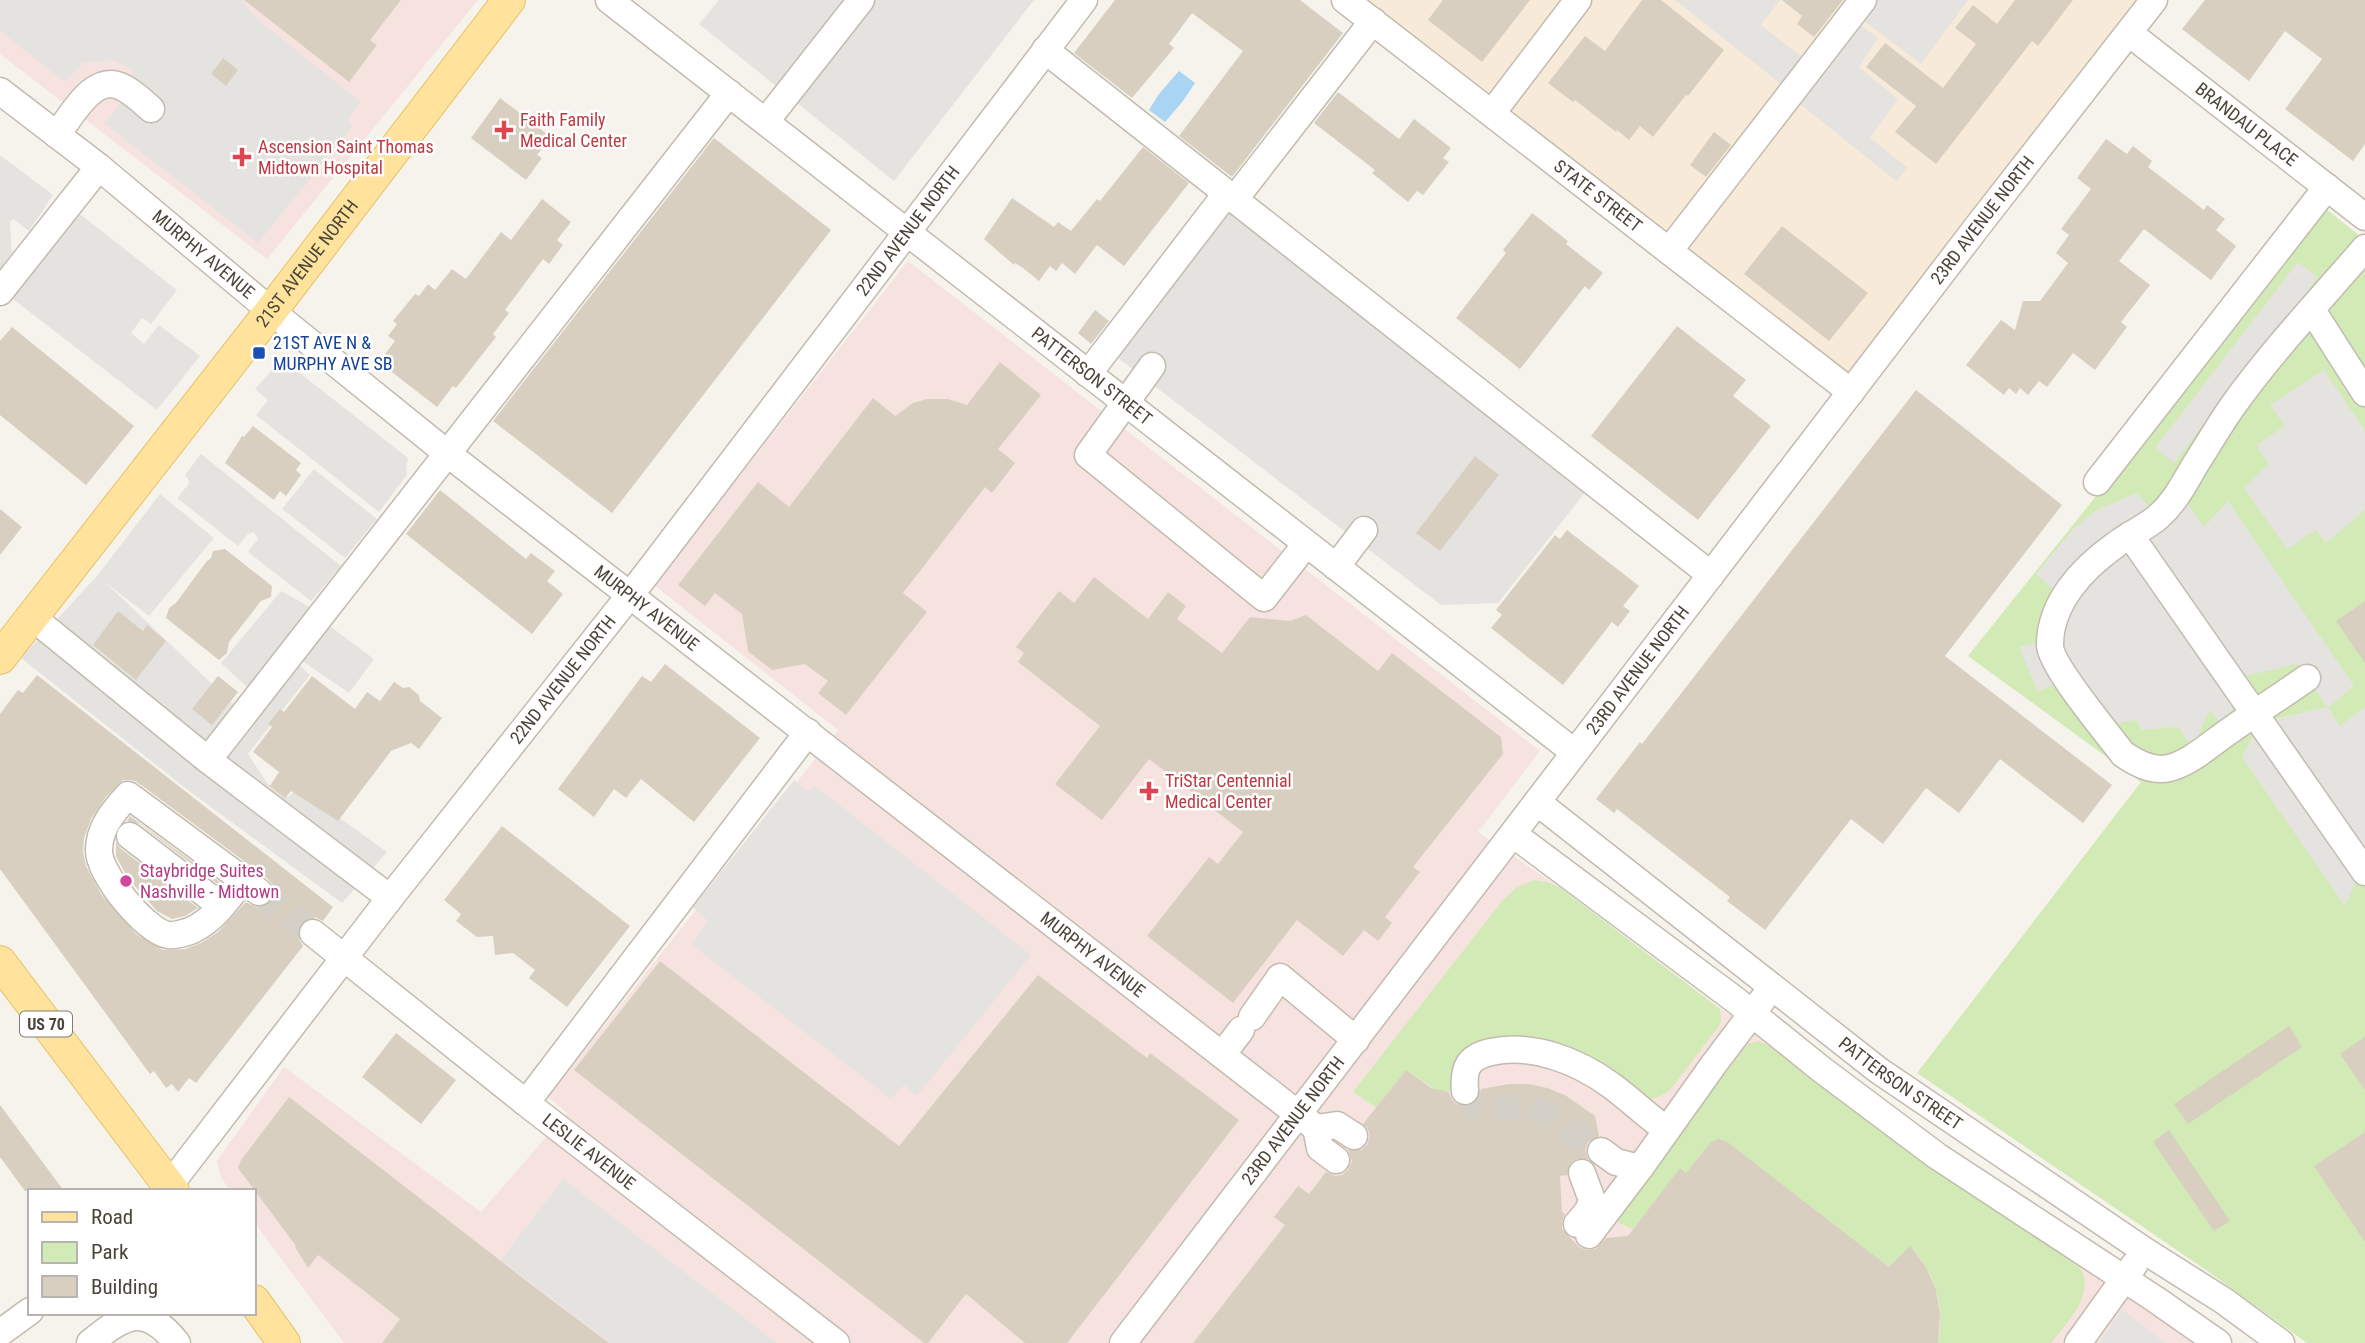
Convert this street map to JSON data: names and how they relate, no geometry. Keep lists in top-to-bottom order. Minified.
{"streets":{"main road":["21ST AVENUE NORTH","US 70"],"street":["BRANDAU PLACE","STATE STREET","23RD AVENUE NORTH","22ND AVENUE NORTH","MURPHY AVENUE","PATTERSON STREET","LESLIE AVENUE"]},"crossings":[["BRANDAU PLACE","23RD AVENUE NORTH"],["STATE STREET","23RD AVENUE NORTH"],["23RD AVENUE NORTH","MURPHY AVENUE"],["23RD AVENUE NORTH","PATTERSON STREET"],["22ND AVENUE NORTH","MURPHY AVENUE"],["22ND AVENUE NORTH","PATTERSON STREET"],["22ND AVENUE NORTH","US 70"],["22ND AVENUE NORTH","LESLIE AVENUE"],["MURPHY AVENUE","21ST AVENUE NORTH"]],"places":{"health":["Faith Family Medical Center","Ascension Saint Thomas Midtown Hospital","TriStar Centennial Medical Center"],"transit":["21ST AVE N & MURPHY AVE SB"],"other":["Staybridge Suites Nashville - Midtown"]},"legend":["Road","Park","Building"]}
